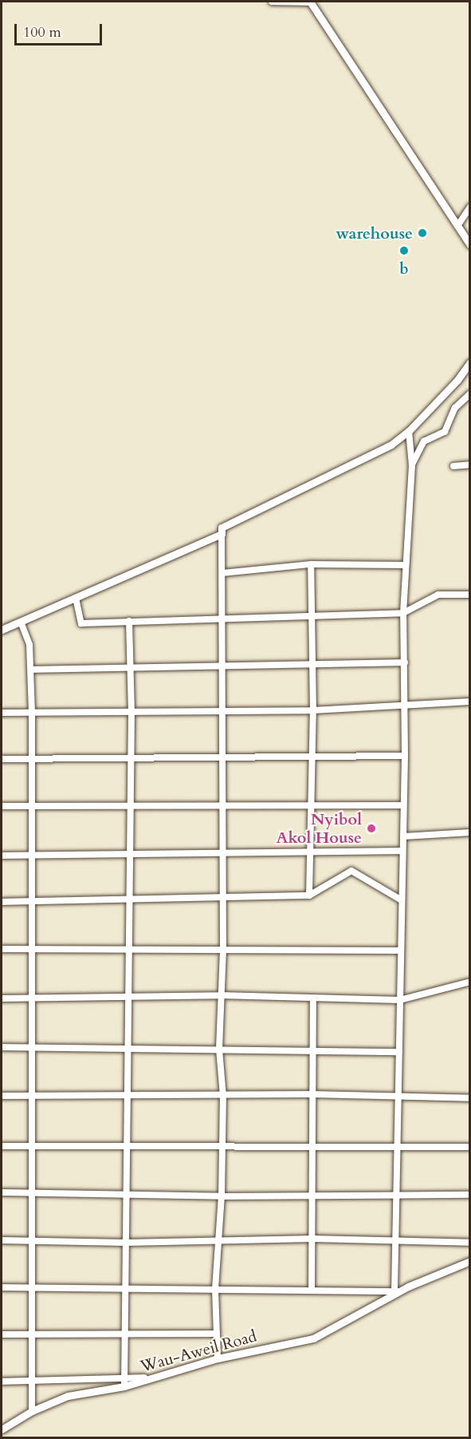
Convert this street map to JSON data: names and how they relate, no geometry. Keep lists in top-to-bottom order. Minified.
{"streets":{"street":["Wau-Aweil Road"]},"places":["warehouse","b","Nyibol Akol House"],"scale_bar":"100 m"}
